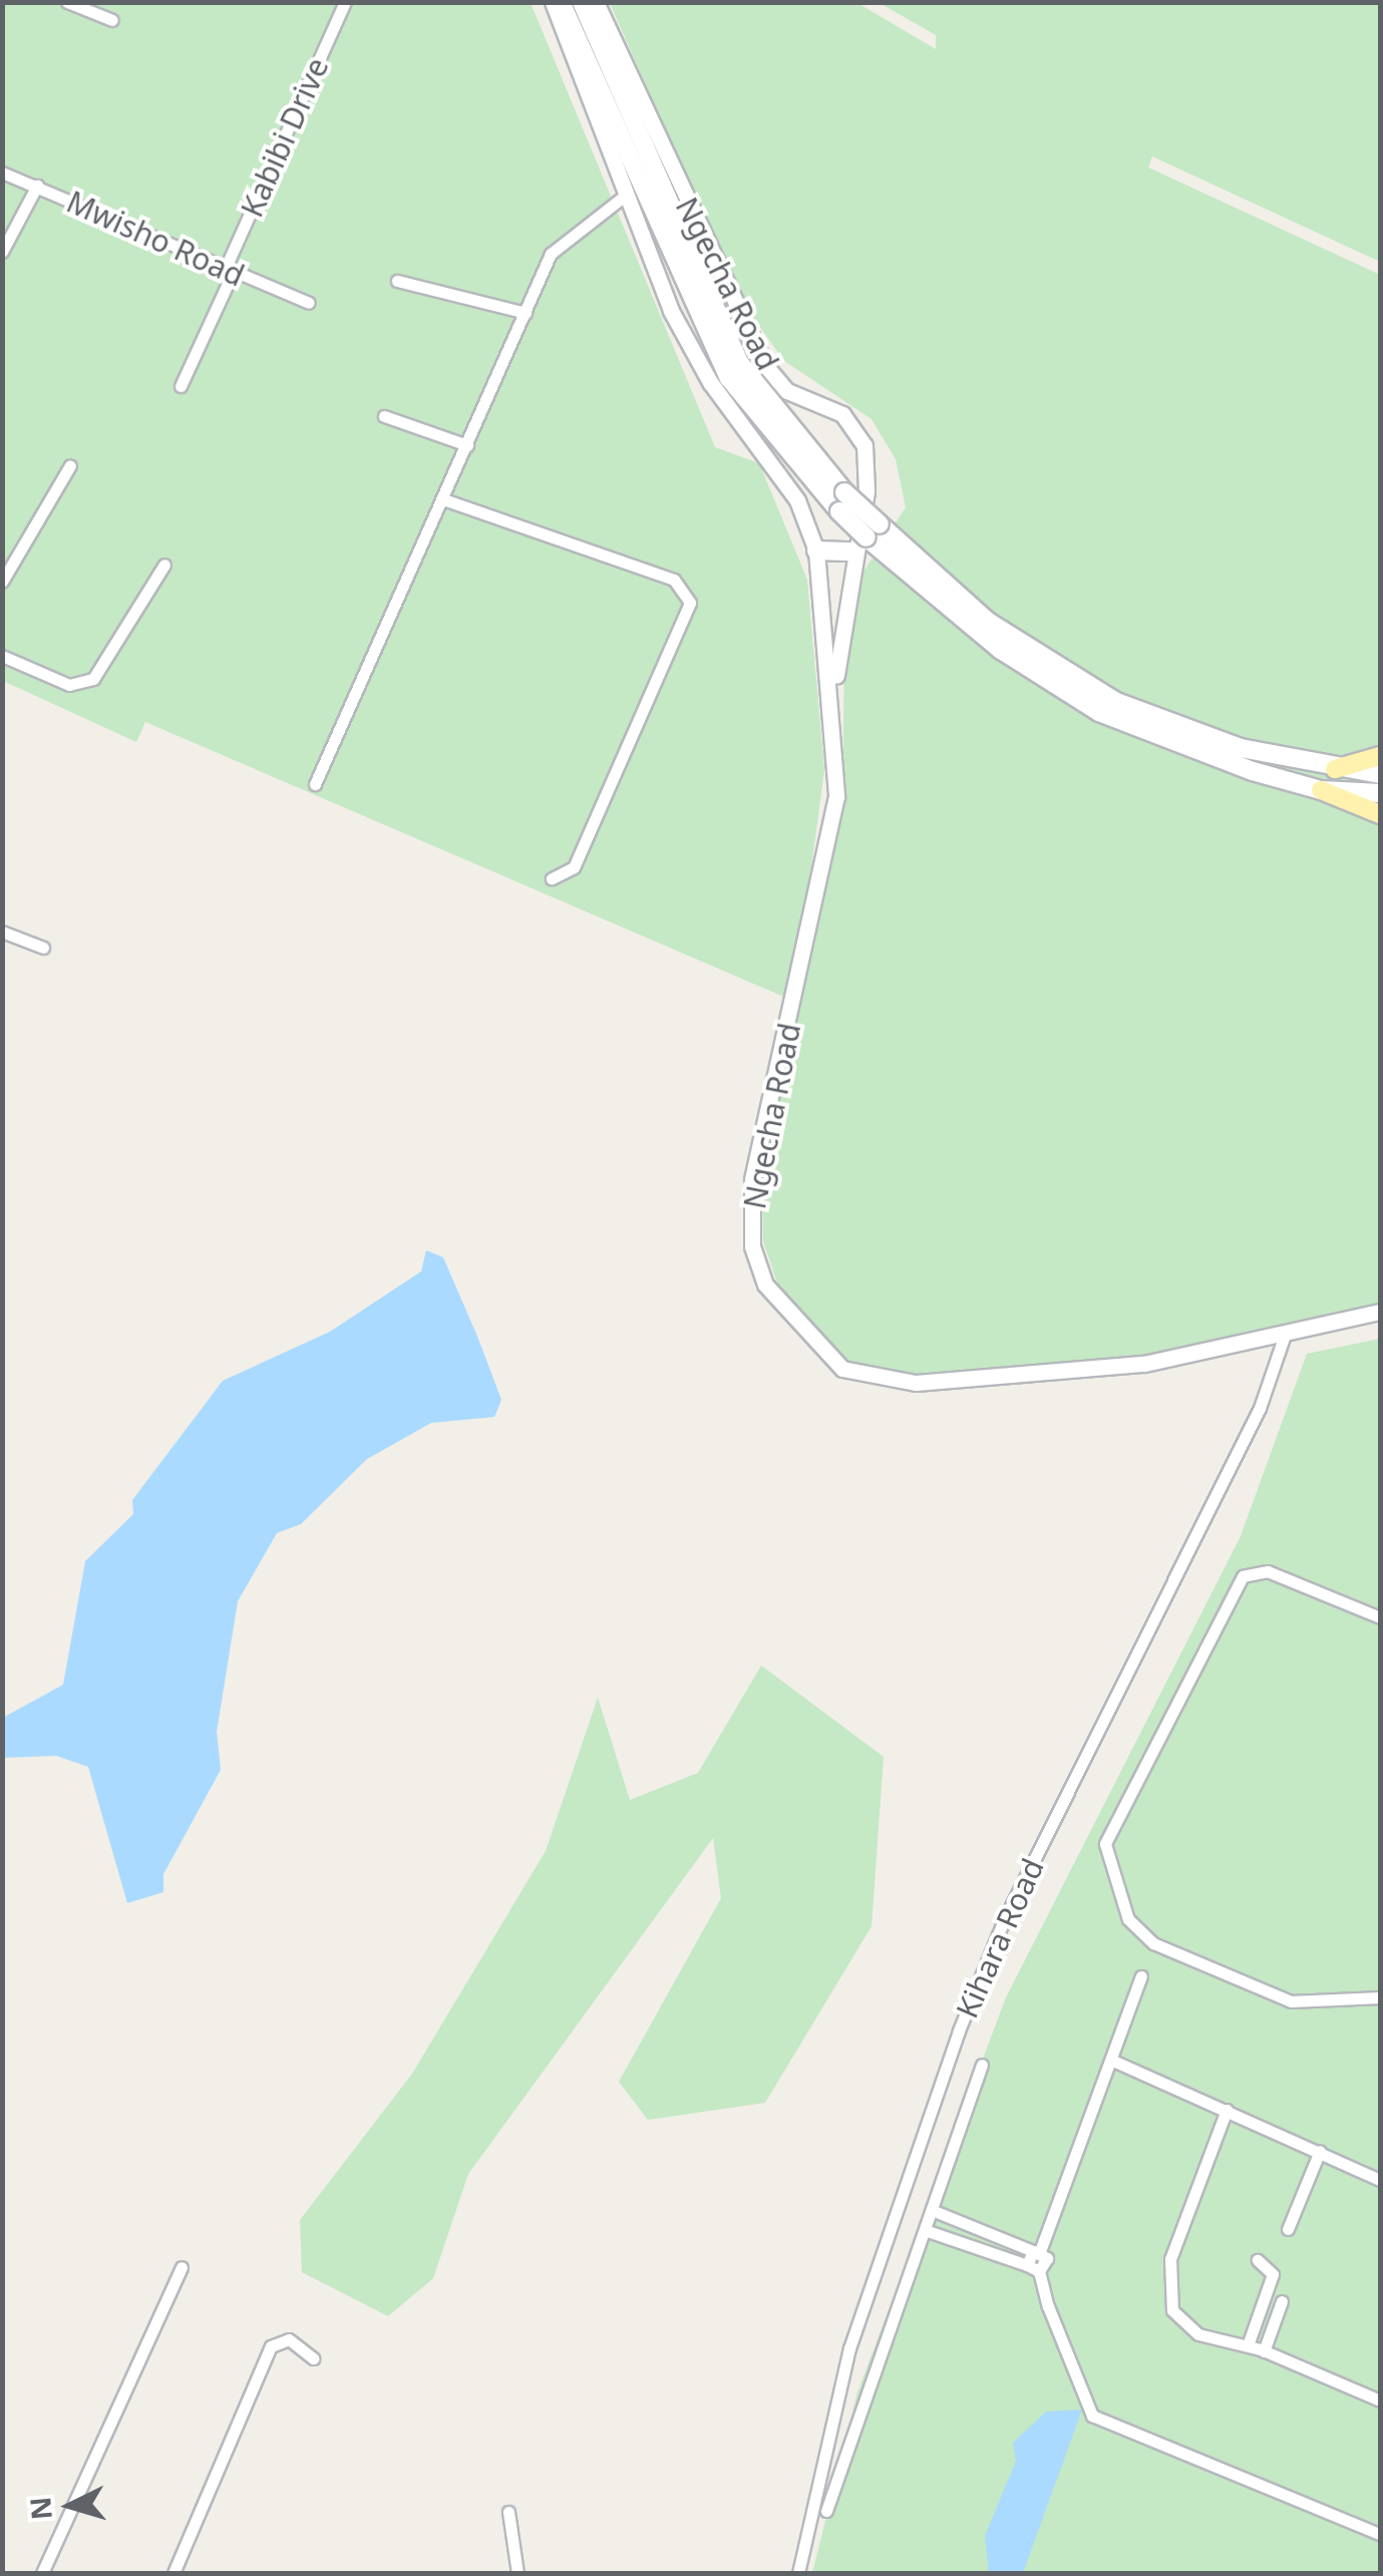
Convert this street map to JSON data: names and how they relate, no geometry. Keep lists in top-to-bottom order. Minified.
{"streets":{"street":["Kabibi Drive","Mwisho Road","Ngecha Road","Kihara Road"]},"crossings":[["Kabibi Drive","Mwisho Road"],["Ngecha Road","Kihara Road"]],"north":"left"}
